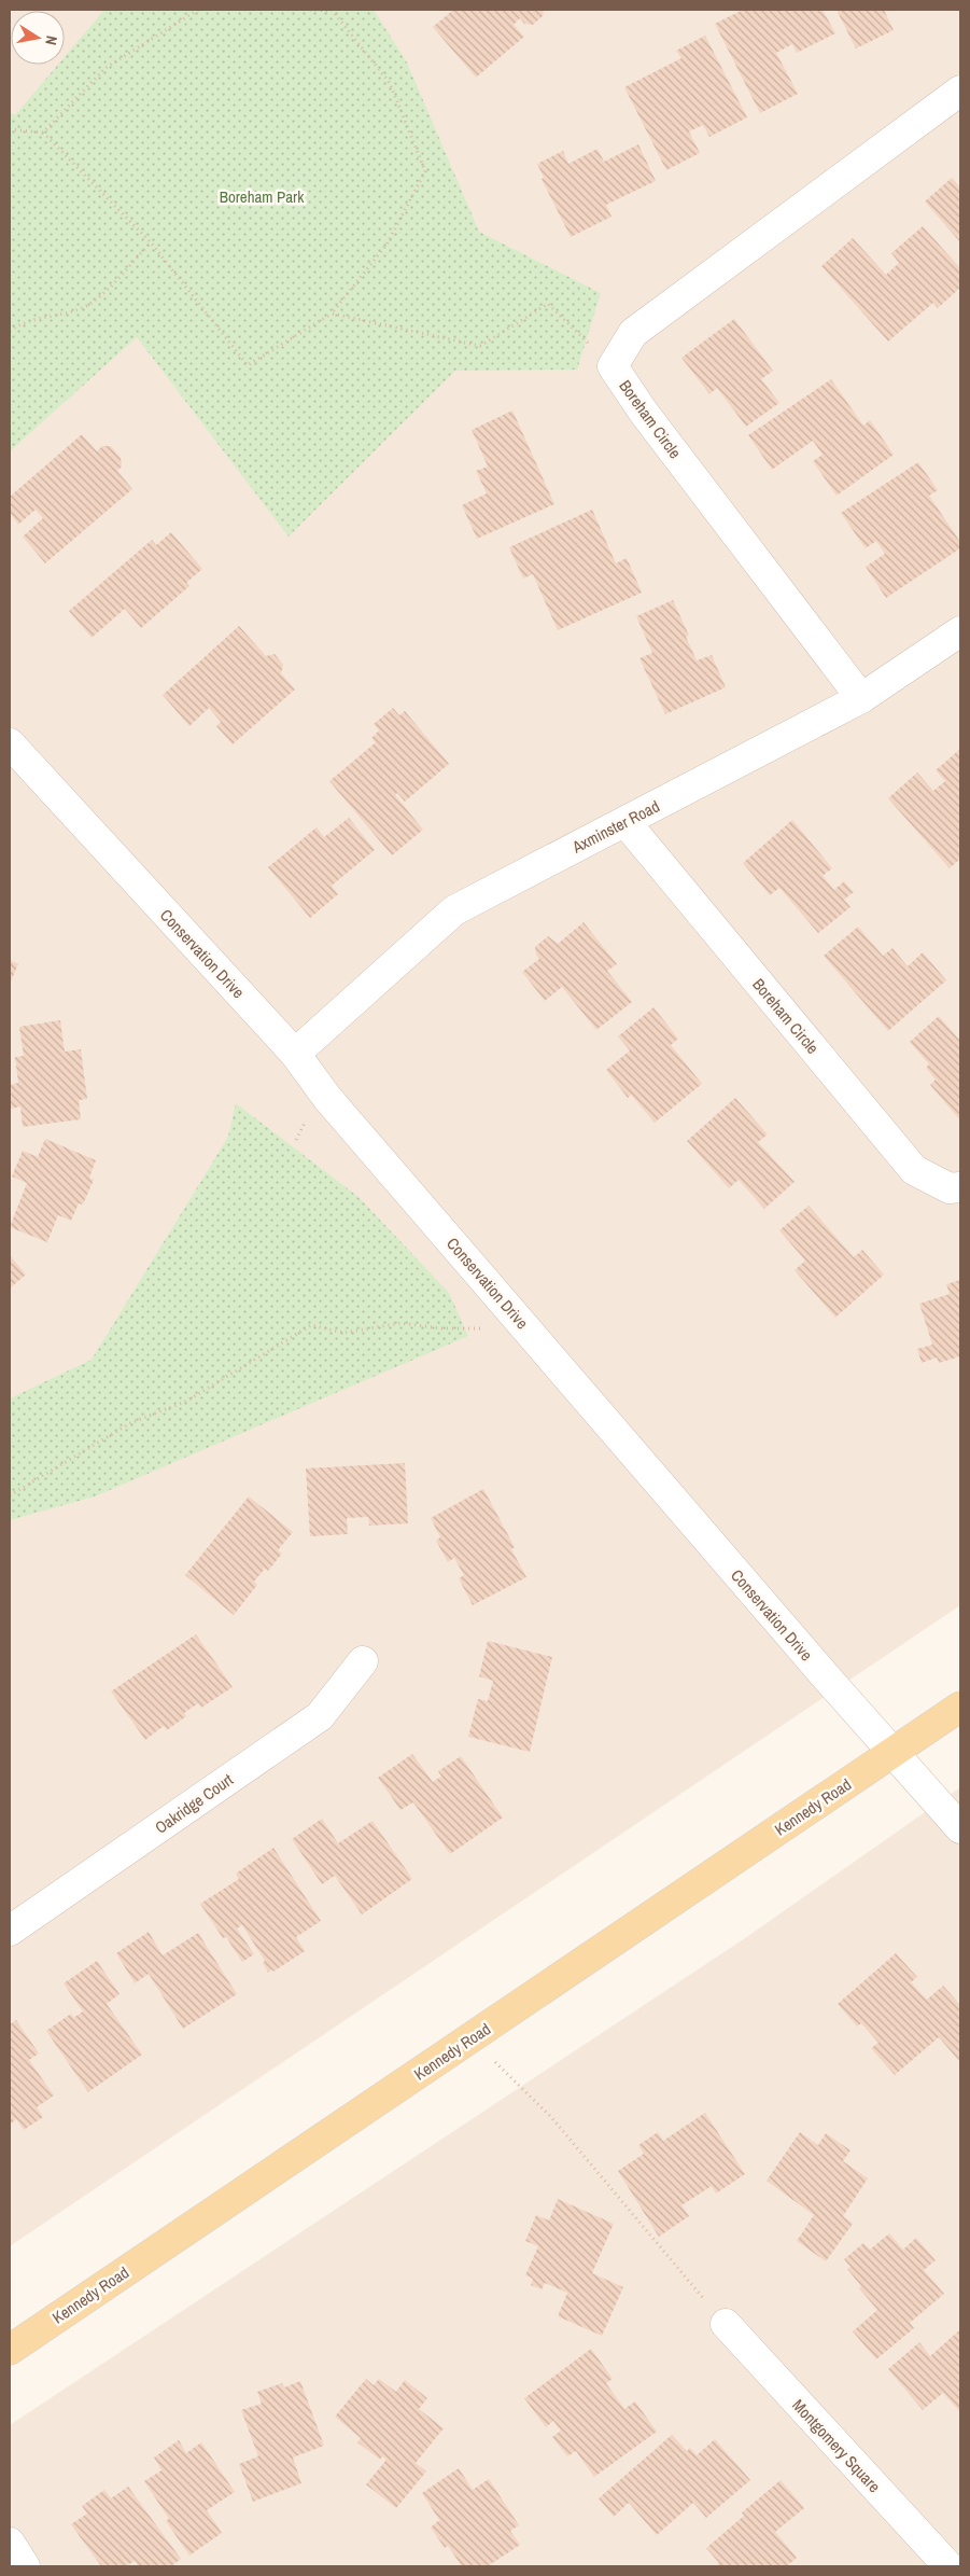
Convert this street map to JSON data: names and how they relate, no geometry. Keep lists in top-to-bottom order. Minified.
{"streets":{"main road":["Kennedy Road"],"street":["Boreham Circle","Axminster Road","Conservation Drive","Oakridge Court","Montgomery Square"]},"crossings":[["Boreham Circle","Axminster Road"],["Axminster Road","Conservation Drive"],["Conservation Drive","Kennedy Road"]],"parks":["Boreham Park"],"north":"right"}
